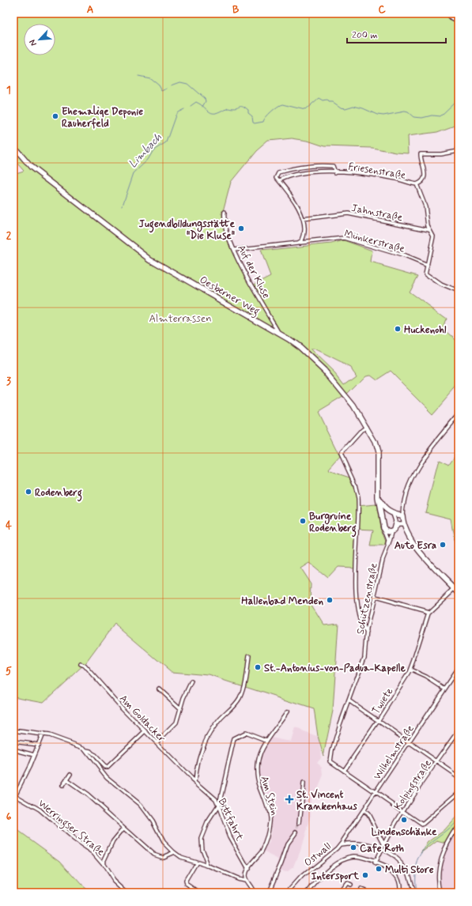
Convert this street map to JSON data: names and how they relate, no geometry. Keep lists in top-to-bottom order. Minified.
{"streets":{"street":["Friesenstraße","Jahnstraße","Münkerstraße","Auf der Kluse","Oesberner Weg","Schützenstraße","Twiete","Am Goldacker","Wilhelmstraße","Kolpingstraße","Am Stein","Bittfahrt","Werringser Straße","Ostwall"]},"crossings":[["Münkerstraße","Auf der Kluse"],["Auf der Kluse","Oesberner Weg"],["Oesberner Weg","Schützenstraße"],["Schützenstraße","Twiete"],["Am Goldacker","Bittfahrt"],["Wilhelmstraße","Ostwall"],["Kolpingstraße","Ostwall"],["Am Stein","Bittfahrt"]],"water":["Limbach"],"parks":["Almterrassen"],"places":{"other":["Ehemalige Deponie Rauherfeld","Jugendbildungsstätte \"Die Kluse\"","Huckenohl","Rodenberg","Burgruine Rodenberg","Auto Esra","Hallenbad Menden","St.-Antonius-von-Padua-Kapelle","Lindenschänke","Cafe Roth","Multi Store","Intersport"],"health":["St. Vincent Krankenhaus"]},"scale_bar":"200 m","north":"bottom left","grid":{"columns":["A","B","C"],"rows":["1","2","3","4","5","6"]}}
